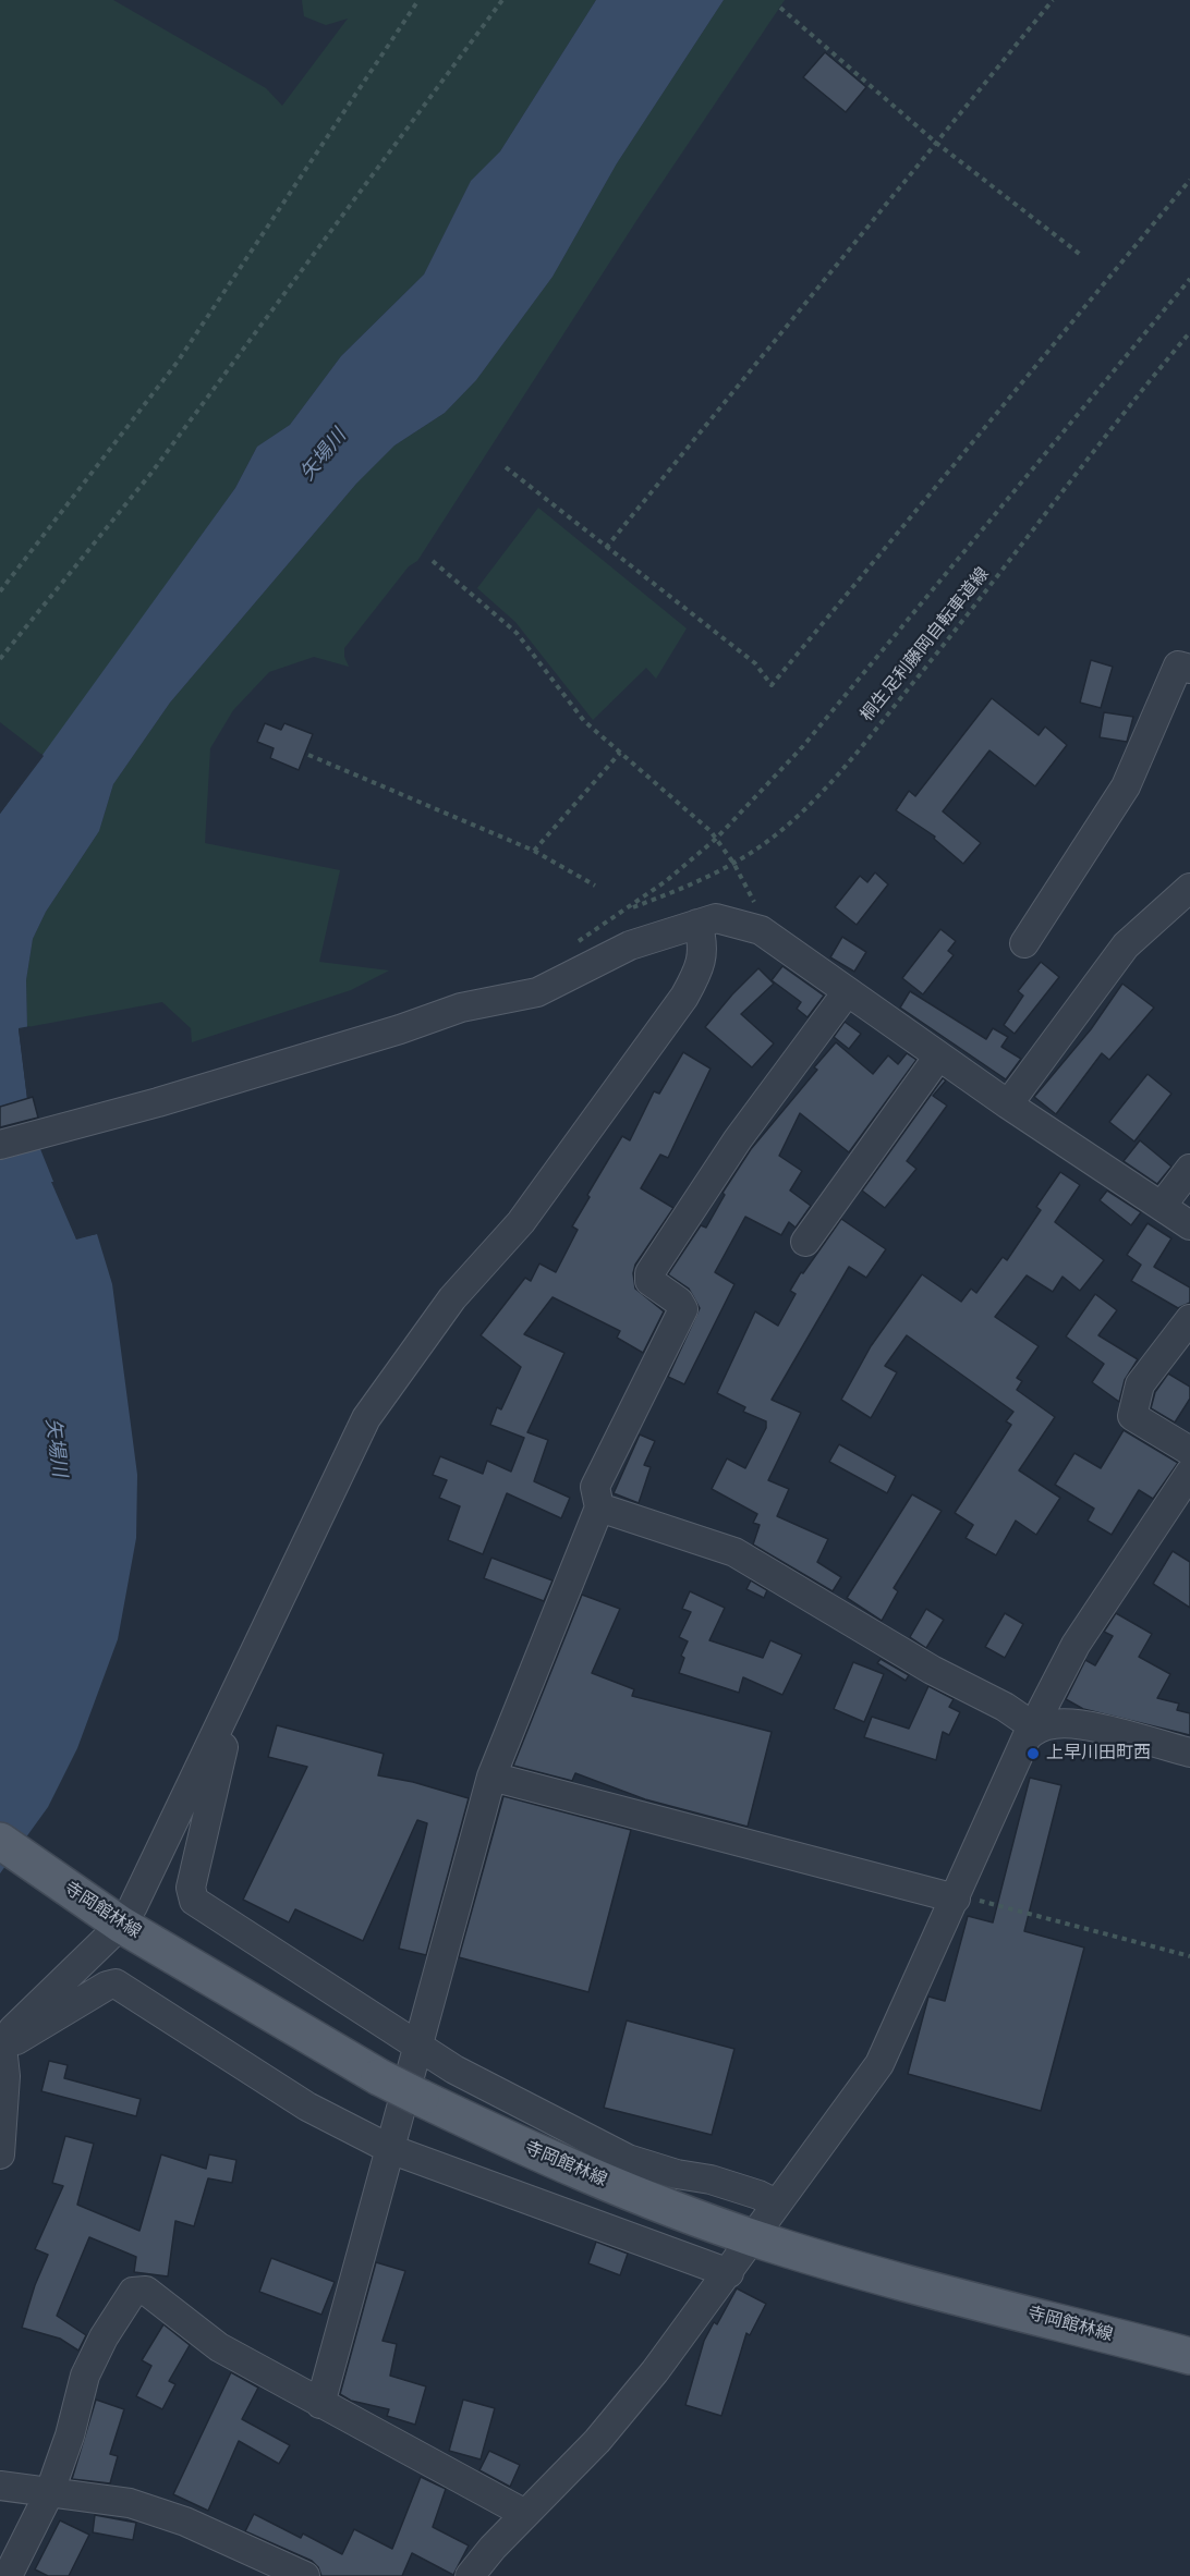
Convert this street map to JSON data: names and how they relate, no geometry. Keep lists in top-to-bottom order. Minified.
{"streets":{"main road":["寺岡館林線"],"path":["桐生足利藤岡自転車道線"]},"water":["矢場川"],"places":["上早川田町西"]}
